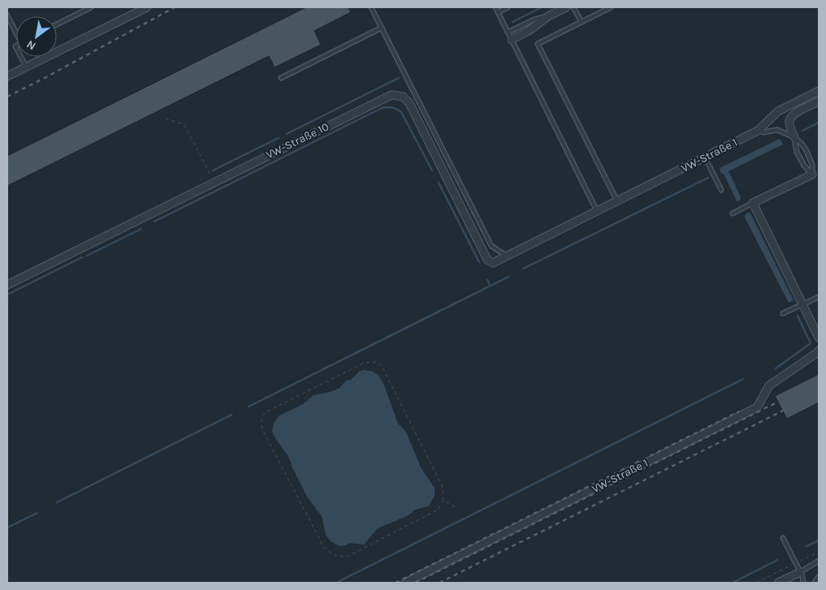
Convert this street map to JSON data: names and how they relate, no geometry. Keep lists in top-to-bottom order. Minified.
{"streets":{"street":["VW-Straße 10","VW-Straße 1"]},"crossings":[["VW-Straße 10","VW-Straße 1"]],"north":"bottom left"}
